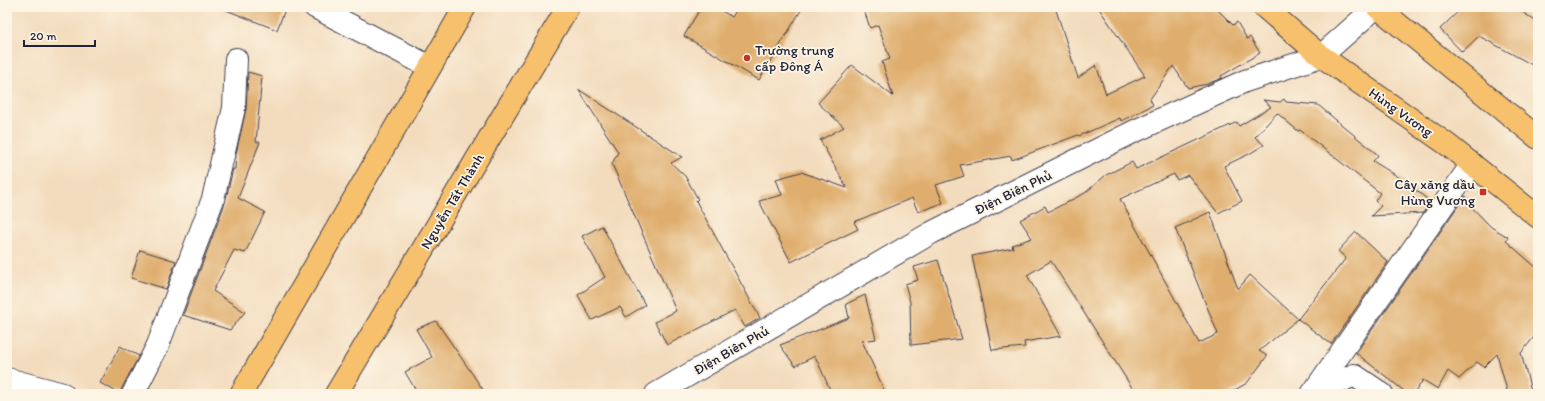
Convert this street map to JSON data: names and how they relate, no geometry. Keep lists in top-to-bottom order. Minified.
{"streets":{"main road":["Hùng Vương","Nguyễn Tất Thành"],"street":["Điện Biên Phủ"]},"crossings":[["Hùng Vương","Điện Biên Phủ"]],"places":{"other":["Trường trung cấp Đông Á"],"transit":["Cây xăng dầu Hùng Vương"]},"scale_bar":"20 m"}
